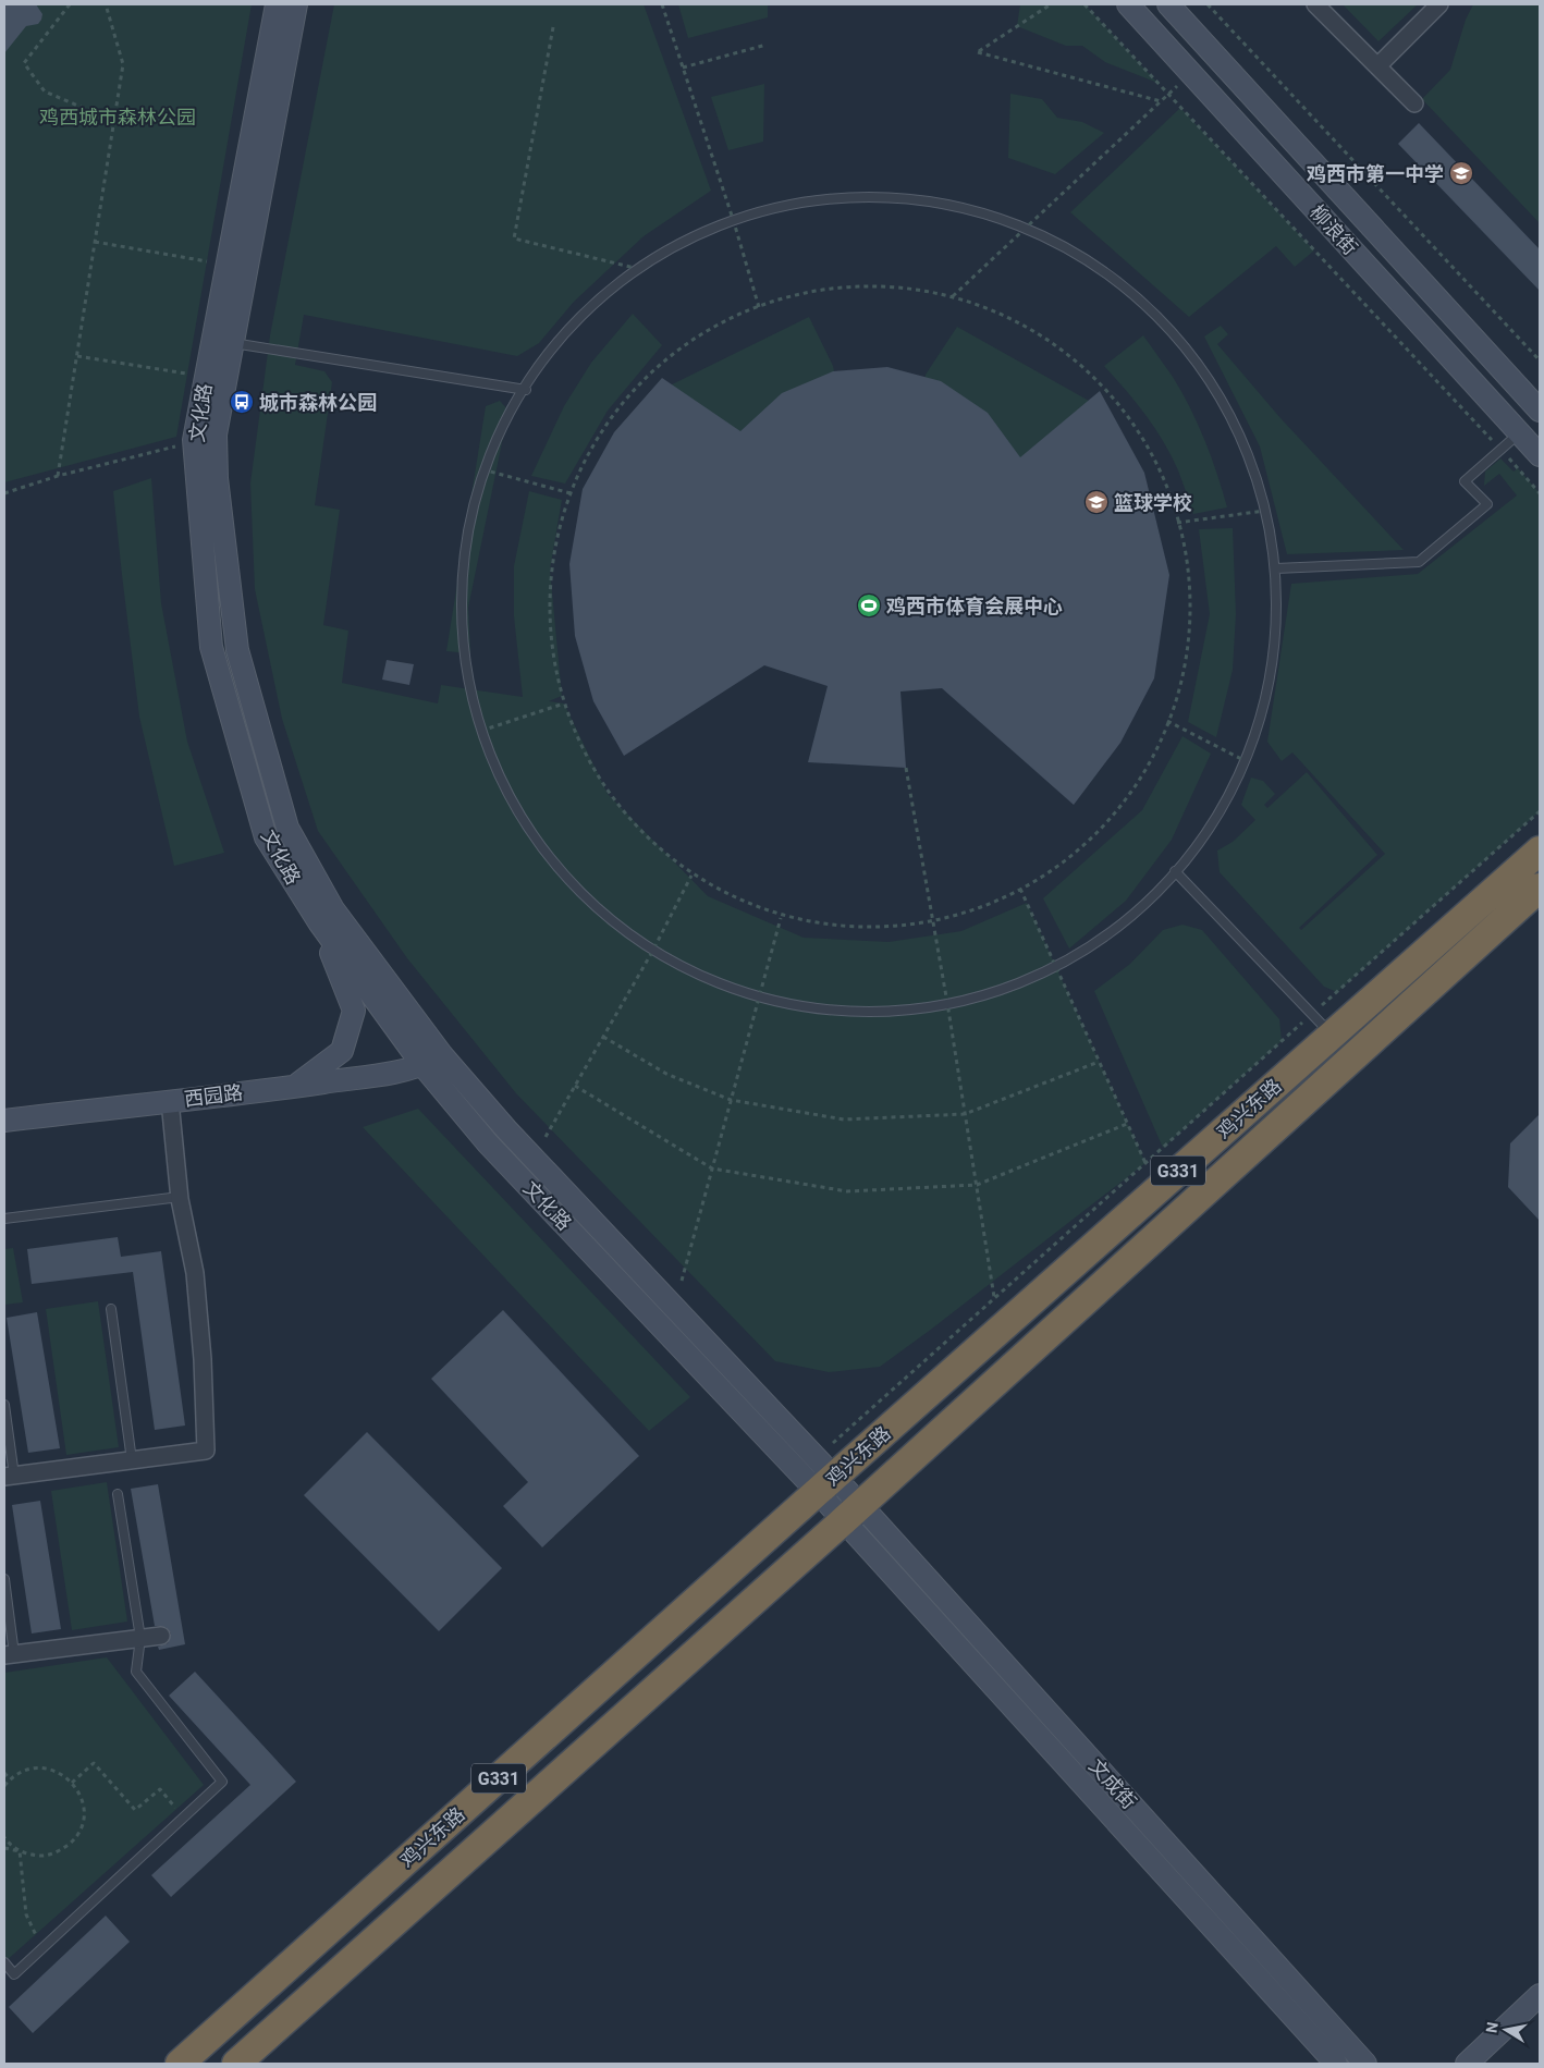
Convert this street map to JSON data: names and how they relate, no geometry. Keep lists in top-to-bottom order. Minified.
{"streets":{"highway":["鸡兴东路","G331"],"main road":["柳浪街","文化路","西园路","文成街"]},"crossings":[["文化路","西园路"],["文化路","鸡兴东路"],["文化路","文成街"],["鸡兴东路","文成街"]],"parks":["鸡西城市森林公园"],"places":{"school or university":["鸡西市第一中学","篮球学校"],"bus stop":["城市森林公园"],"sports":["鸡西市体育会展中心"]},"north":"left"}
